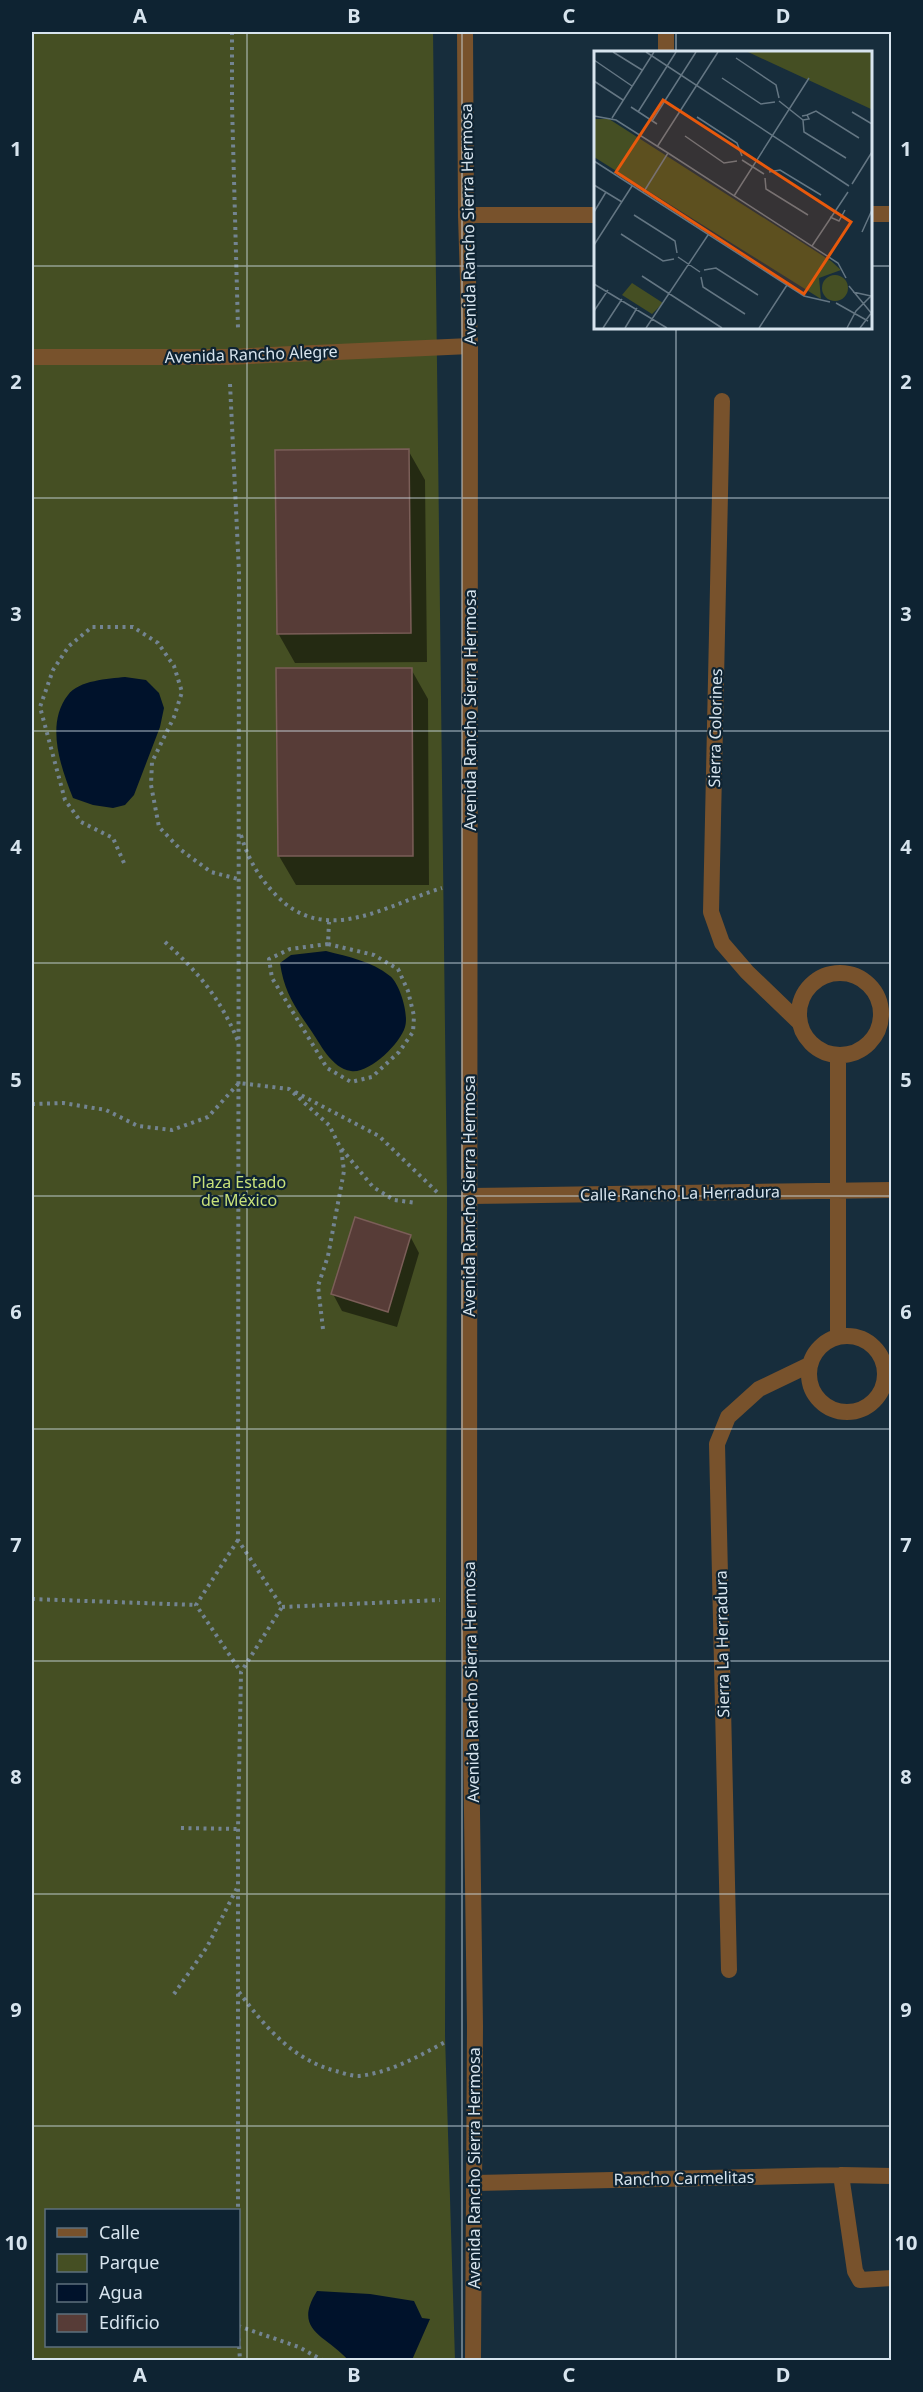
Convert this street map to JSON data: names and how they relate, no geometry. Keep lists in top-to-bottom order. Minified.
{"streets":{"street":["Avenida Rancho Sierra Hermosa","Avenida Rancho Alegre","Sierra Colorines","Calle Rancho La Herradura","Sierra La Herradura","Rancho Carmelitas"]},"crossings":[["Avenida Rancho Sierra Hermosa","Avenida Rancho Alegre"],["Avenida Rancho Sierra Hermosa","Calle Rancho La Herradura"],["Avenida Rancho Sierra Hermosa","Rancho Carmelitas"]],"parks":["Plaza Estado de México"],"legend":["Calle","Parque","Agua","Edificio"],"grid":{"columns":["A","B","C","D"],"rows":["1","2","3","4","5","6","7","8","9","10"]}}
